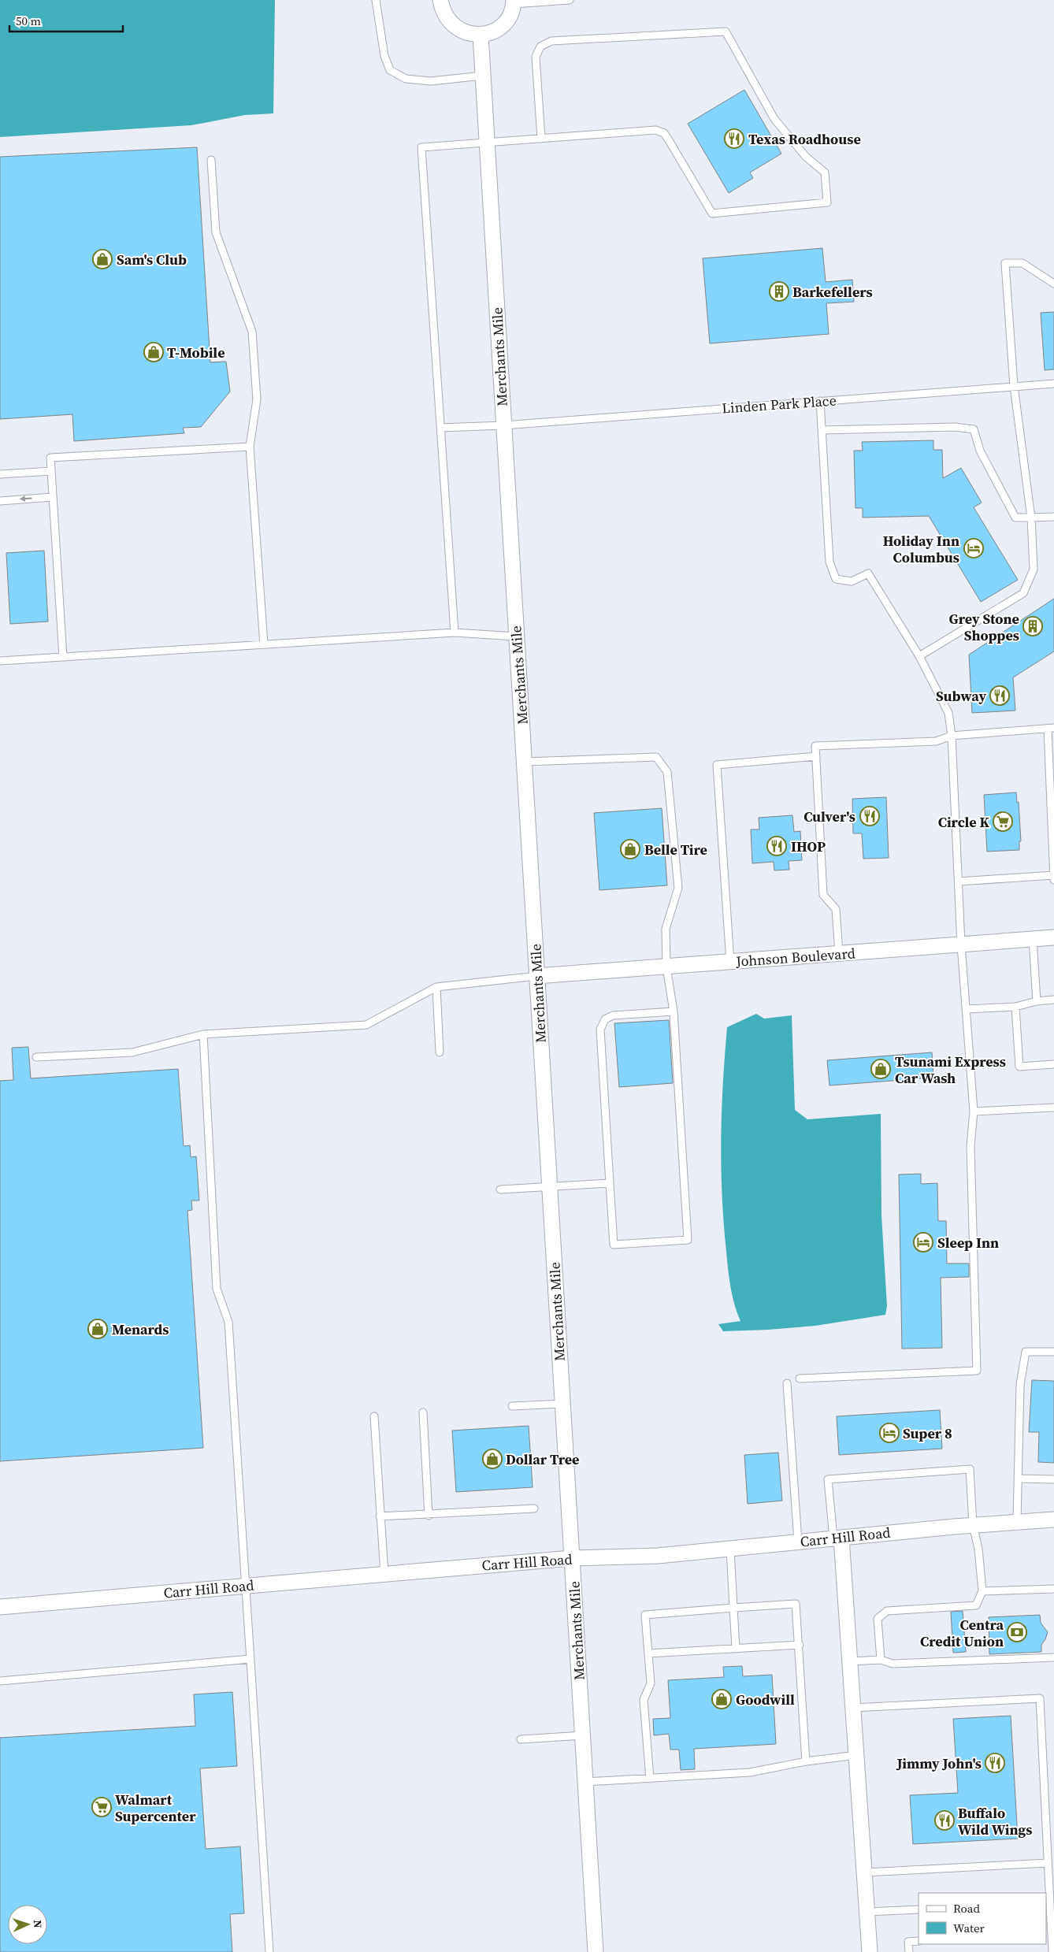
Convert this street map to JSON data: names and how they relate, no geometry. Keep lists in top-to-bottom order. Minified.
{"streets":{"street":["Merchants Mile","Johnson Boulevard","Carr Hill Road"],"lane":["Linden Park Place"]},"crossings":[["Merchants Mile","Linden Park Place"],["Merchants Mile","Johnson Boulevard"],["Merchants Mile","Carr Hill Road"]],"places":{"restaurant":["Texas Roadhouse","Subway","Culver's","IHOP","Jimmy John's","Buffalo Wild Wings"],"shop":["Sam's Club","T-Mobile","Belle Tire","Tsunami Express Car Wash","Menards","Dollar Tree","Goodwill"],"building":["Barkefellers","Grey Stone Shoppes"],"hotel":["Holiday Inn Columbus","Sleep Inn","Super 8"],"supermarket":["Circle K","Walmart Supercenter"],"bank":["Centra Credit Union"]},"legend":["Road","Water"],"scale_bar":"50 m","north":"right"}
